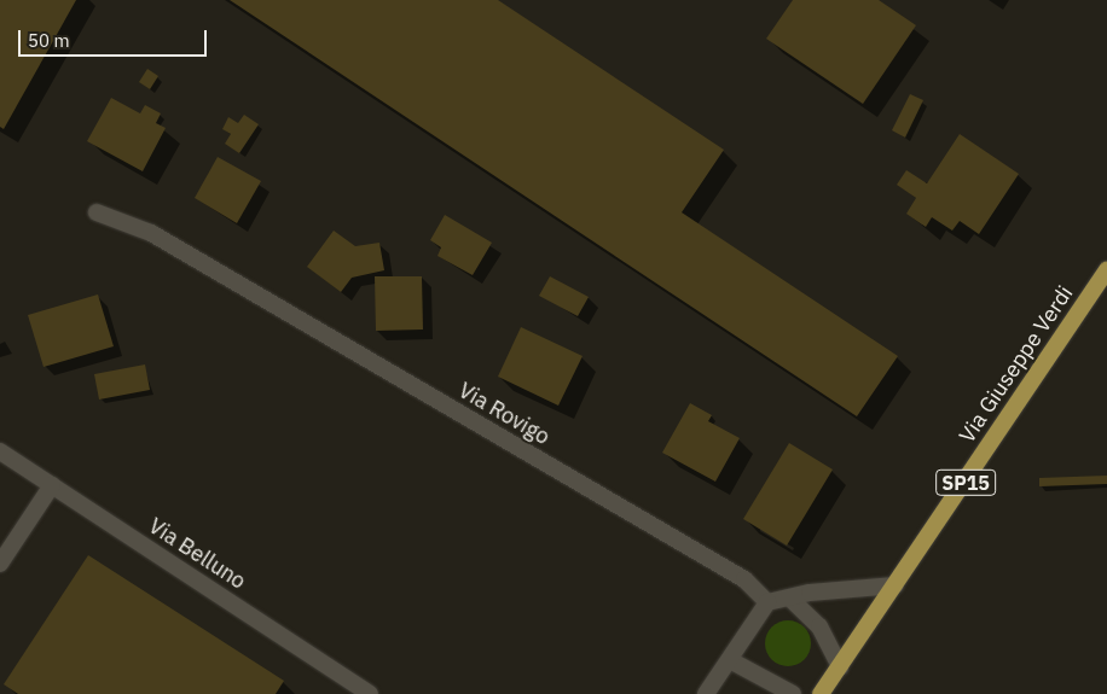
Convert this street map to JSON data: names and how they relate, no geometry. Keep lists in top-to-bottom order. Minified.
{"streets":{"main road":["Via Giuseppe Verdi","SP15"],"street":["Via Rovigo","Via Belluno"]},"scale_bar":"50 m"}
